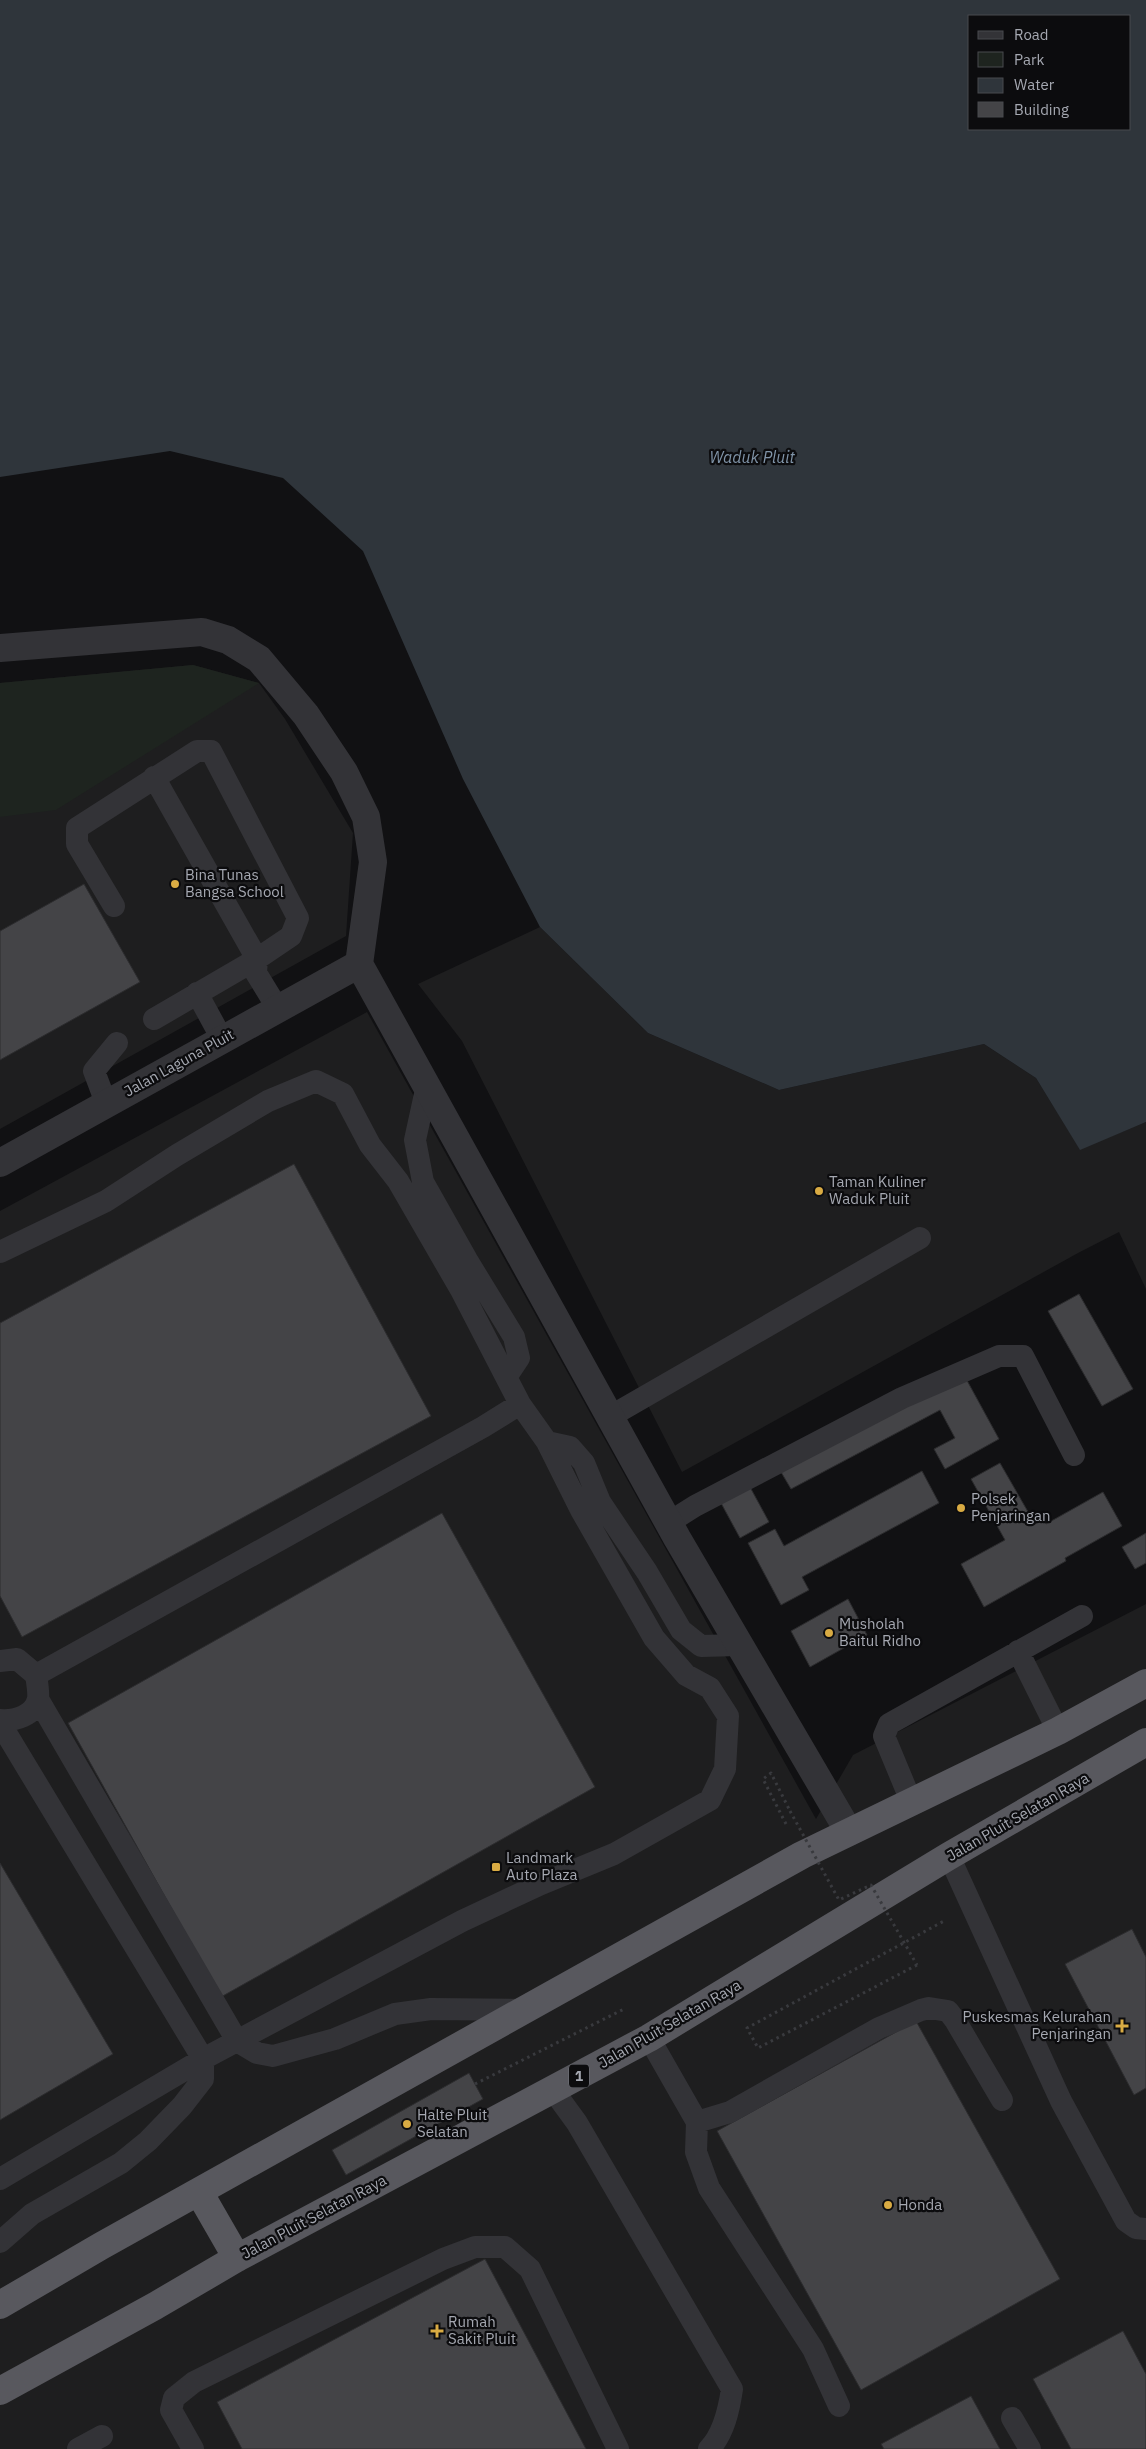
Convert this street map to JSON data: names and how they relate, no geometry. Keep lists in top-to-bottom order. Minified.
{"streets":{"highway":["Jalan Pluit Selatan Raya","1"],"street":["Jalan Laguna Pluit"]},"water":["Waduk Pluit"],"places":{"other":["Bina Tunas Bangsa School","Taman Kuliner Waduk Pluit","Polsek Penjaringan","Musholah Baitul Ridho","Halte Pluit Selatan","Honda"],"transit":["Landmark Auto Plaza"],"health":["Puskesmas Kelurahan Penjaringan","Rumah Sakit Pluit"]},"legend":["Road","Park","Water","Building"]}
